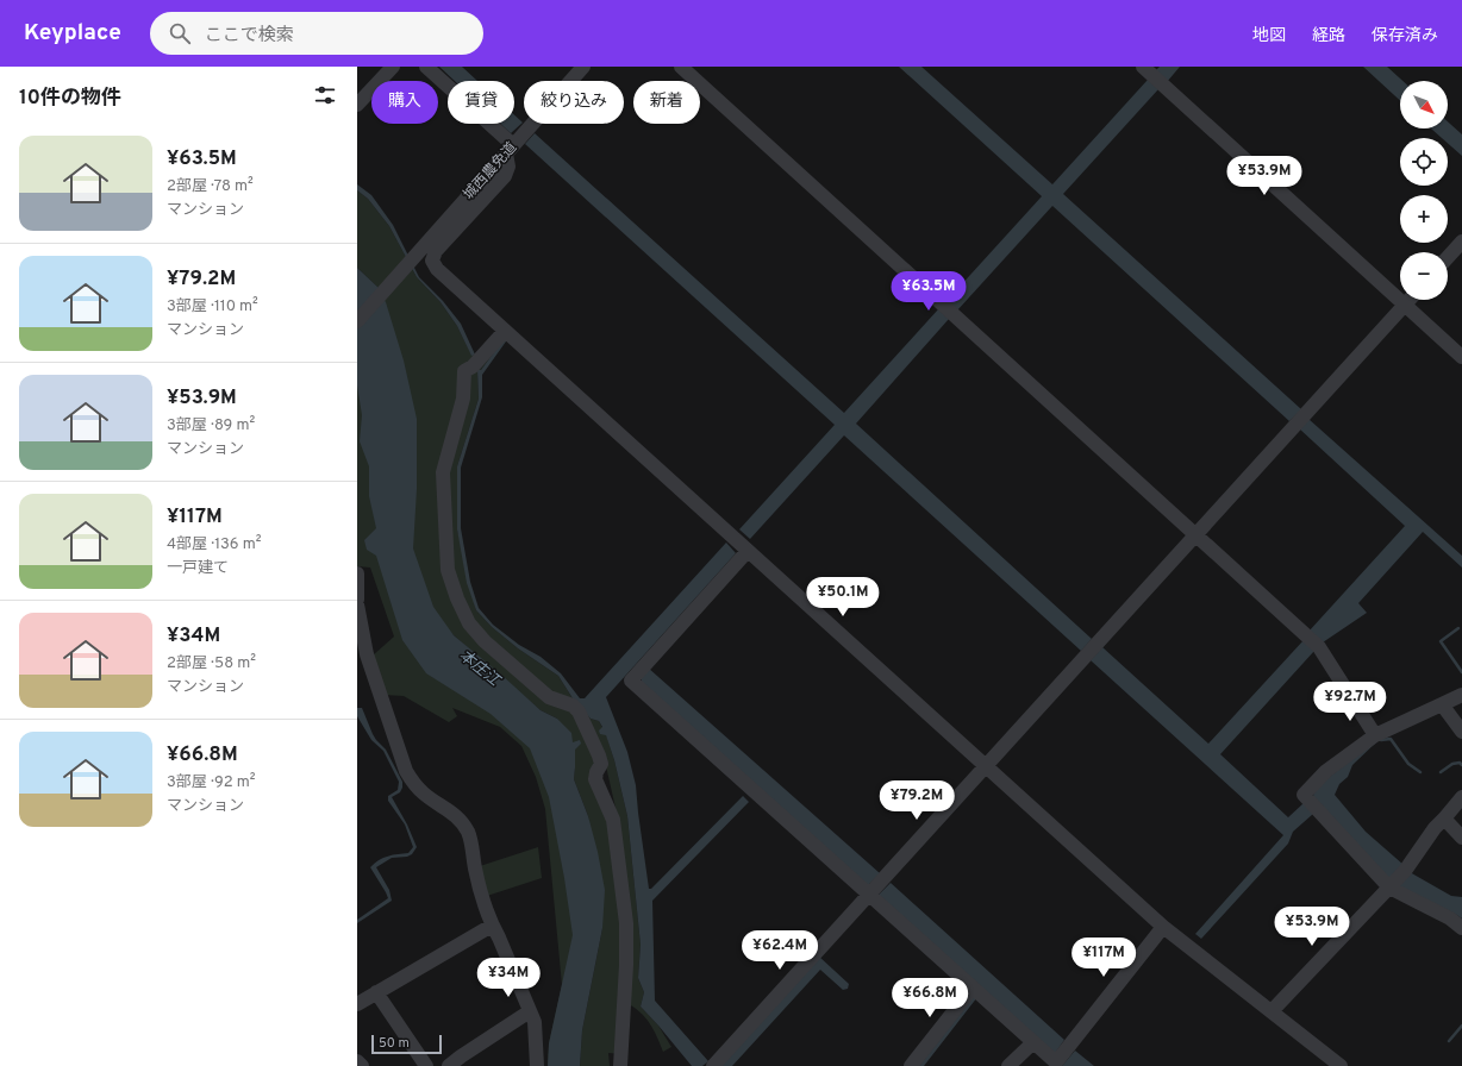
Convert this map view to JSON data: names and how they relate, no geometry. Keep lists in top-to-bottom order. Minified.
{"streets":{"street":["城西農免道"]},"water":["本庄江"],"scale_bar":"50 m","north":"bottom right","page":{"header":"Keyplace","search":"ここで検索","nav":["地図","経路","保存済み"],"heading":"10件の物件","map_buttons":["+","−"],"chip":["購入","賃貸","絞り込み","新着"],"list":[{"name":"¥63.5M","note":"2部屋 · 78 m² · マンション"},{"name":"¥79.2M","note":"3部屋 · 110 m² · マンション"},{"name":"¥53.9M","note":"3部屋 · 89 m² · マンション"},{"name":"¥117M","note":"4部屋 · 136 m² · 一戸建て"},{"name":"¥34M","note":"2部屋 · 58 m² · マンション"},{"name":"¥66.8M","note":"3部屋 · 92 m² · マンション"}],"price":["¥53.9M","¥63.5M","¥50.1M","¥92.7M","¥79.2M","¥53.9M","¥62.4M","¥117M","¥34M","¥66.8M"],"scale":"50 m"}}
